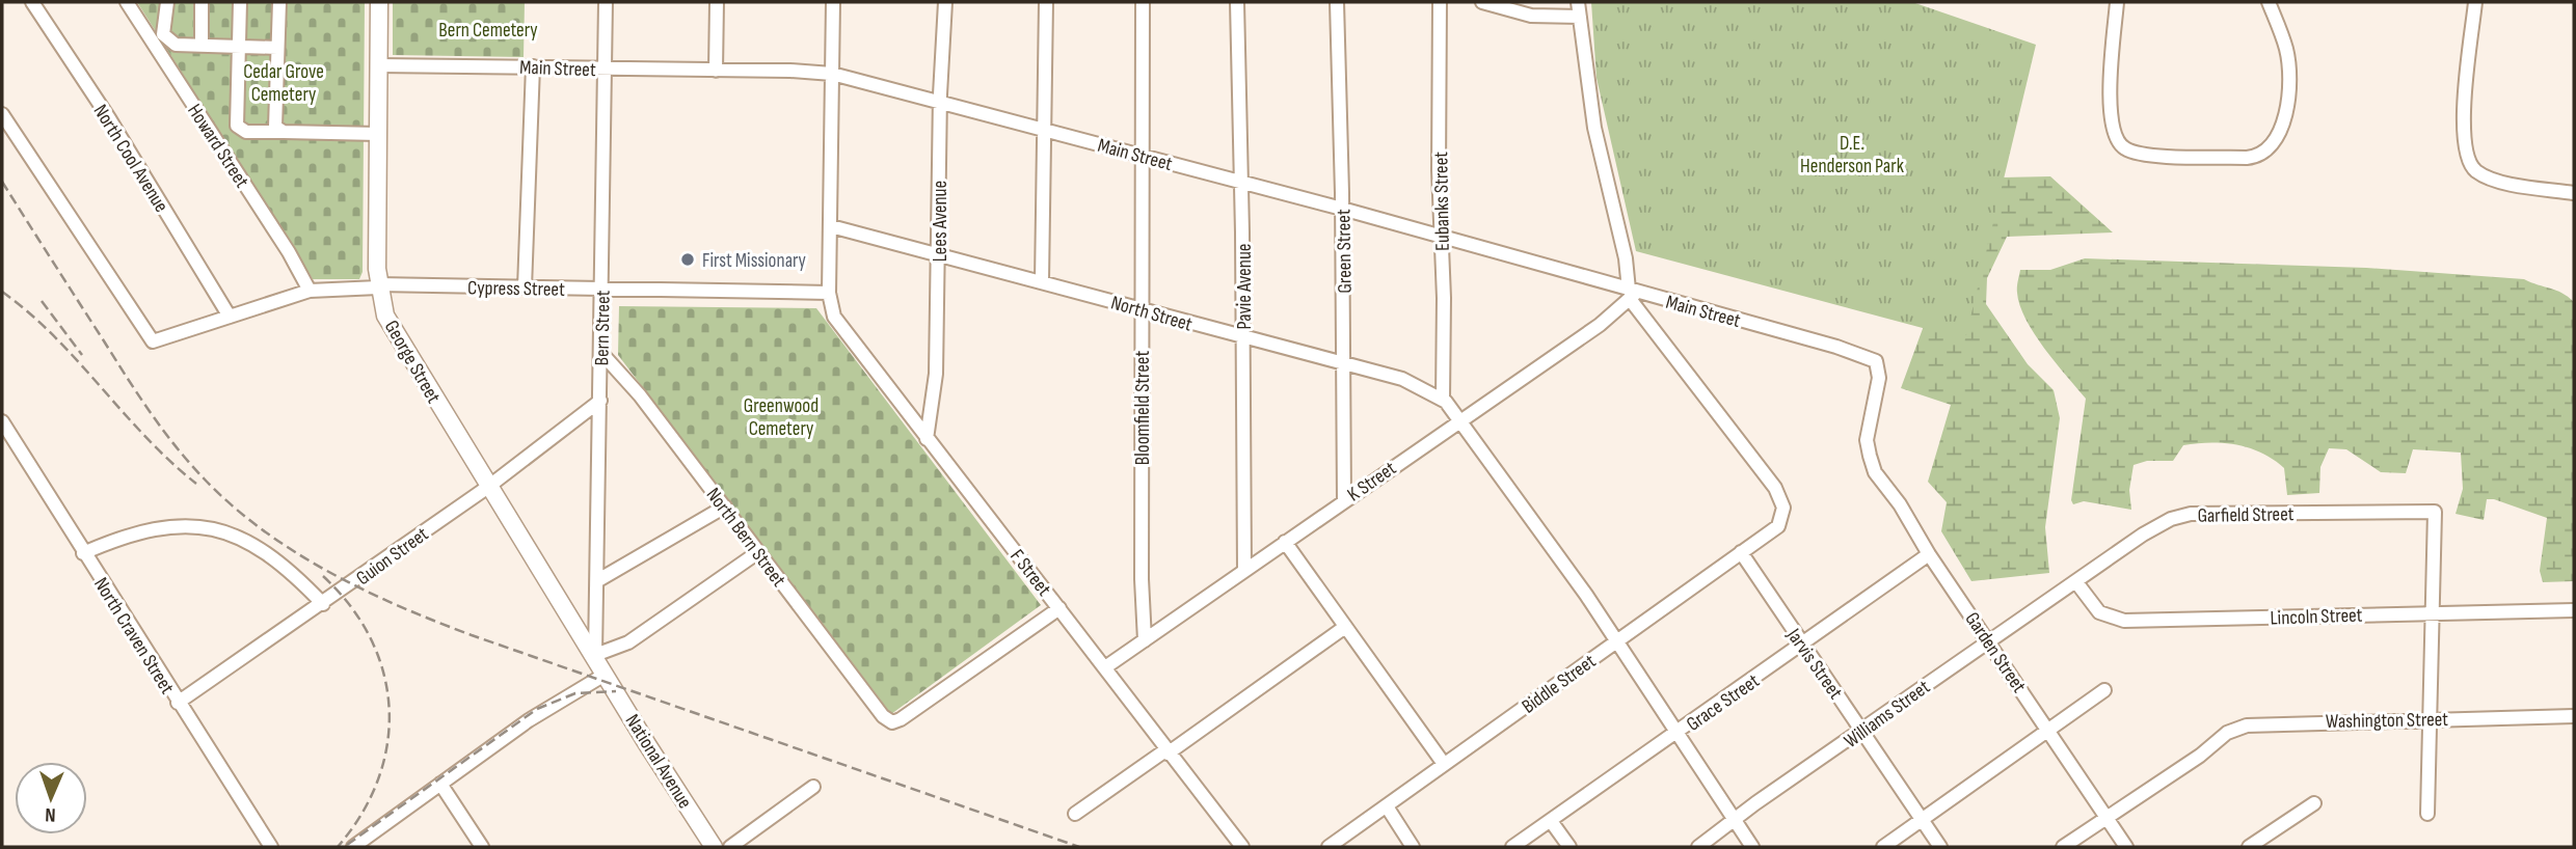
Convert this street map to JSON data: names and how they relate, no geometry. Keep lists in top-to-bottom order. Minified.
{"streets":{"street":["Main Street","Howard Street","North Cool Avenue","Eubanks Street","Lees Avenue","Green Street","Pavie Avenue","Cypress Street","North Street","Bern Street","George Street","Bloomfield Street","K Street","Garfield Street","North Bern Street","Guion Street","F Street","Lincoln Street","North Craven Street","Garden Street","Jarvis Street","Biddle Street","Grace Street","Williams Street","Washington Street","National Avenue"]},"crossings":[["Main Street","Eubanks Street"],["Main Street","Lees Avenue"],["Main Street","Green Street"],["Main Street","Pavie Avenue"],["Main Street","Bern Street"],["Main Street","George Street"],["Main Street","Bloomfield Street"],["Main Street","K Street"],["Main Street","Garden Street"],["Main Street","Biddle Street"],["Howard Street","Cypress Street"],["North Cool Avenue","Cypress Street"],["Eubanks Street","North Street"],["Lees Avenue","North Street"],["Lees Avenue","F Street"],["Green Street","North Street"],["Green Street","K Street"],["Pavie Avenue","North Street"],["Pavie Avenue","K Street"],["Cypress Street","Bern Street"],["Cypress Street","George Street"],["Cypress Street","F Street"],["North Street","Bloomfield Street"],["North Street","K Street"],["North Street","Biddle Street"],["North Street","Grace Street"],["North Street","Williams Street"],["Bern Street","George Street"],["Bern Street","North Bern Street"],["Bern Street","Guion Street"],["George Street","Guion Street"],["George Street","National Avenue"],["Bloomfield Street","K Street"],["K Street","F Street"],["K Street","Biddle Street"],["Garfield Street","Lincoln Street"],["Garfield Street","Williams Street"],["North Bern Street","F Street"],["Guion Street","North Craven Street"],["Lincoln Street","Williams Street"],["Garden Street","Grace Street"],["Garden Street","Williams Street"],["Garden Street","Washington Street"],["Jarvis Street","Biddle Street"],["Jarvis Street","Grace Street"],["Jarvis Street","Williams Street"]],"parks":["Bern Cemetery","Cedar Grove Cemetery","D.E. Henderson Park","Greenwood Cemetery"],"places":["First Missionary"],"north":"bottom"}
